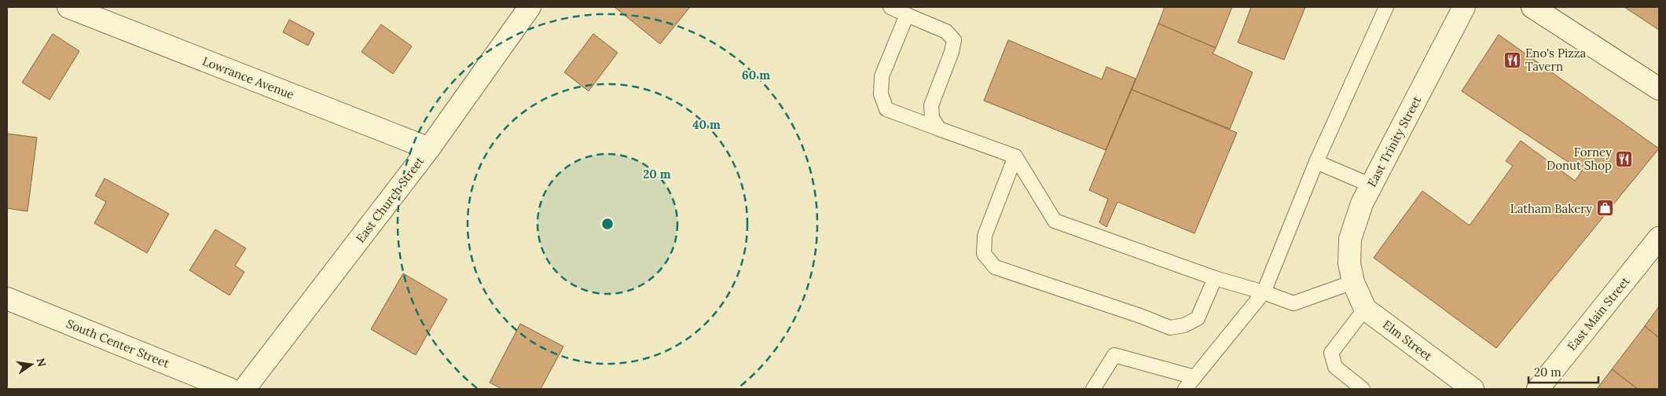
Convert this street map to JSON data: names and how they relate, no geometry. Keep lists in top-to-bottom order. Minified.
{"streets":{"street":["Lowrance Avenue","East Trinity Street","East Church Street","East Main Street","Elm Street","South Center Street"]},"crossings":[["Lowrance Avenue","East Church Street"],["East Trinity Street","Elm Street"]],"places":{"restaurant":["Eno's Pizza Tavern","Forney Donut Shop"],"shop":["Latham Bakery"]},"scale_bar":"20 m","north":"right","rings":["60 m","40 m","20 m"]}
